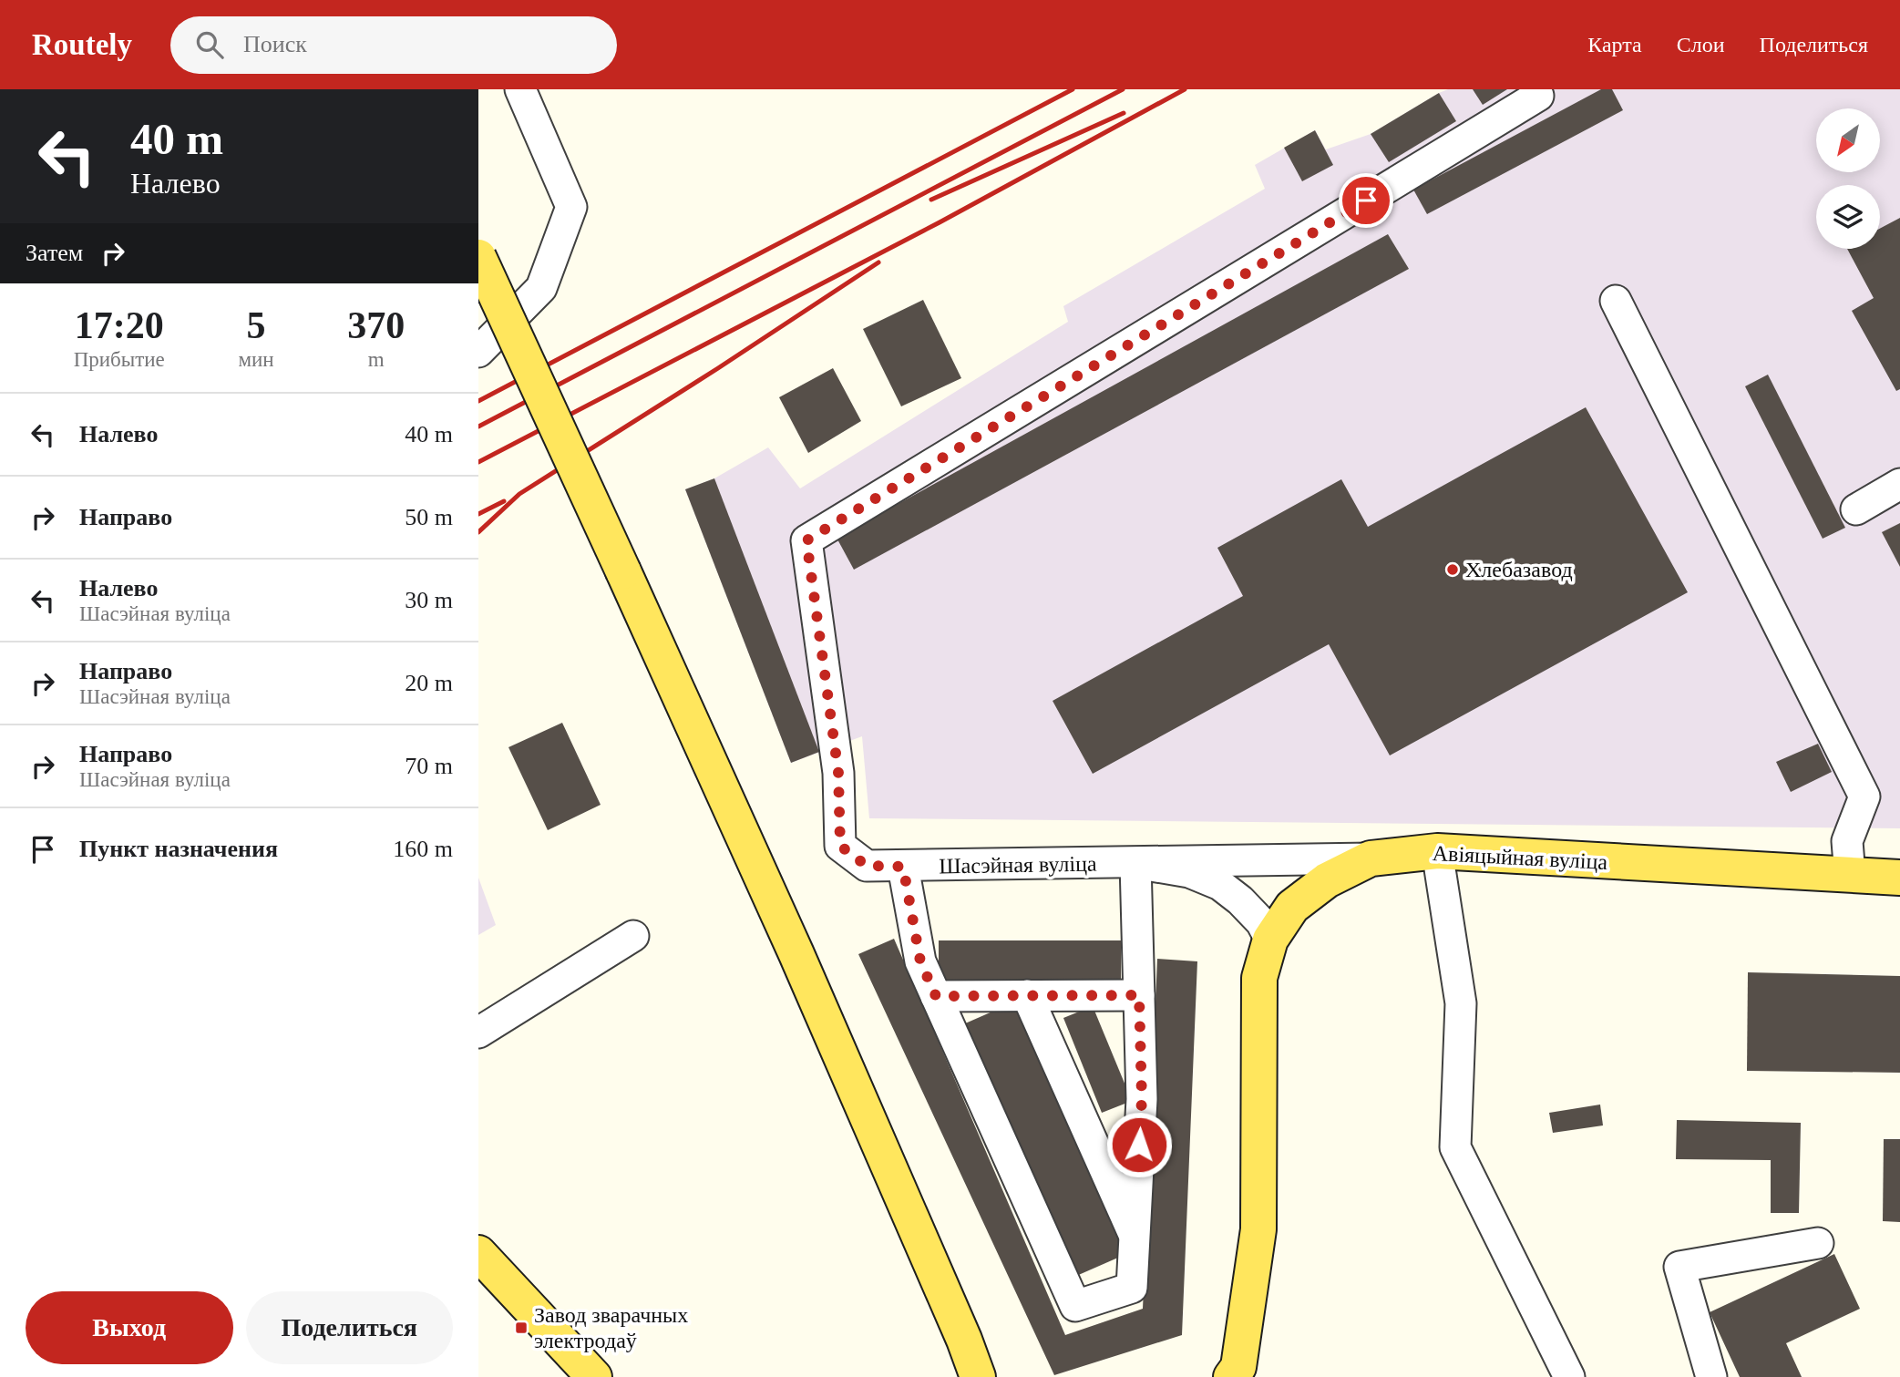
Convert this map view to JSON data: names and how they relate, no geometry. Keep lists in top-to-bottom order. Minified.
{"streets":{"main road":["Авіяцыйная вуліца"],"street":["Шасэйная вуліца"]},"crossings":[["Авіяцыйная вуліца","Шасэйная вуліца"]],"places":{"other":["Хлебазавод"],"transit":["Завод зварачных электродаў"]},"north":"bottom left","page":{"header":"Routely","search":"Поиск","nav":["Карта","Слои","Поделиться"],"turn":["40 m","Налево"],"then":"Затем","eta":["17:20","Прибытие","5","мин","370","m"],"list":[{"name":"Налево","value":"40 m"},{"name":"Направо","value":"50 m"},{"name":"Налево","note":"Шасэйная вуліца","value":"30 m"},{"name":"Направо","note":"Шасэйная вуліца","value":"20 m"},{"name":"Направо","note":"Шасэйная вуліца","value":"70 m"},{"name":"Пункт назначения","value":"160 m"}],"buttons":["Выход","Поделиться"]}}
